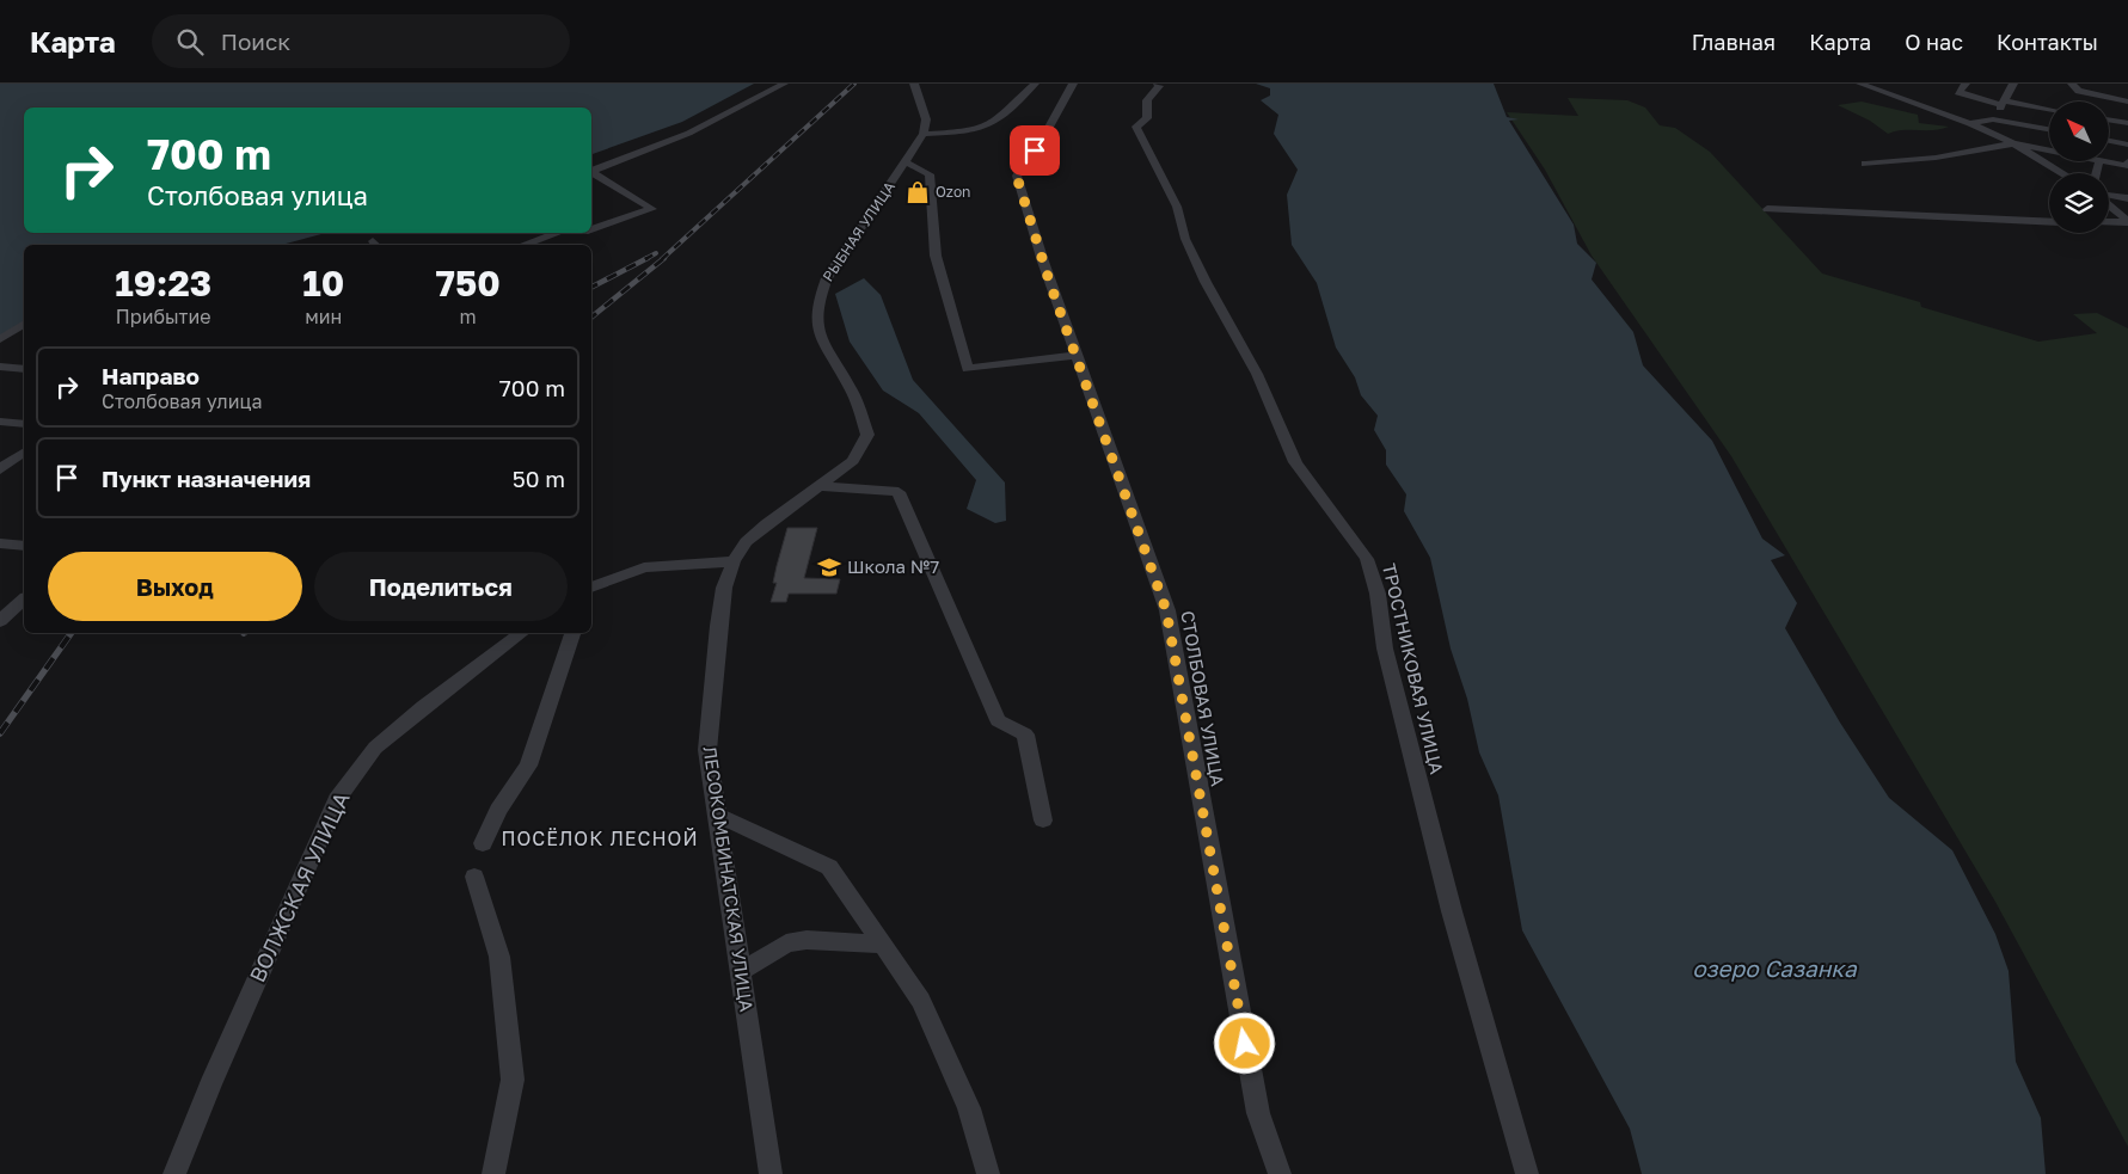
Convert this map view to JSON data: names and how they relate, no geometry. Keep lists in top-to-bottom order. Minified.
{"streets":{"street":["РЫБНАЯ УЛИЦА","ТРОСТНИКОВАЯ УЛИЦА","СТОЛБОВАЯ УЛИЦА","ЛЕСОКОМБИНАТСКАЯ УЛИЦА","ВОЛЖСКАЯ УЛИЦА"]},"crossings":[["РЫБНАЯ УЛИЦА","СТОЛБОВАЯ УЛИЦА"],["РЫБНАЯ УЛИЦА","ЛЕСОКОМБИНАТСКАЯ УЛИЦА"]],"districts":["ПОСЁЛОК ЛЕСНОЙ"],"water":["озеро Сазанка"],"places":{"shop":["Ozon"],"school or university":["Школа №7"]},"north":"top left","page":{"header":"Карта","search":"Поиск","nav":["Главная","Карта","О нас","Контакты"],"turn":["700 m","Столбовая улица"],"eta":["19:23","Прибытие","10","мин","750","m"],"list":[{"name":"Направо","note":"Столбовая улица","value":"700 m"},{"name":"Пункт назначения","value":"50 m"}],"buttons":["Выход","Поделиться"]}}
